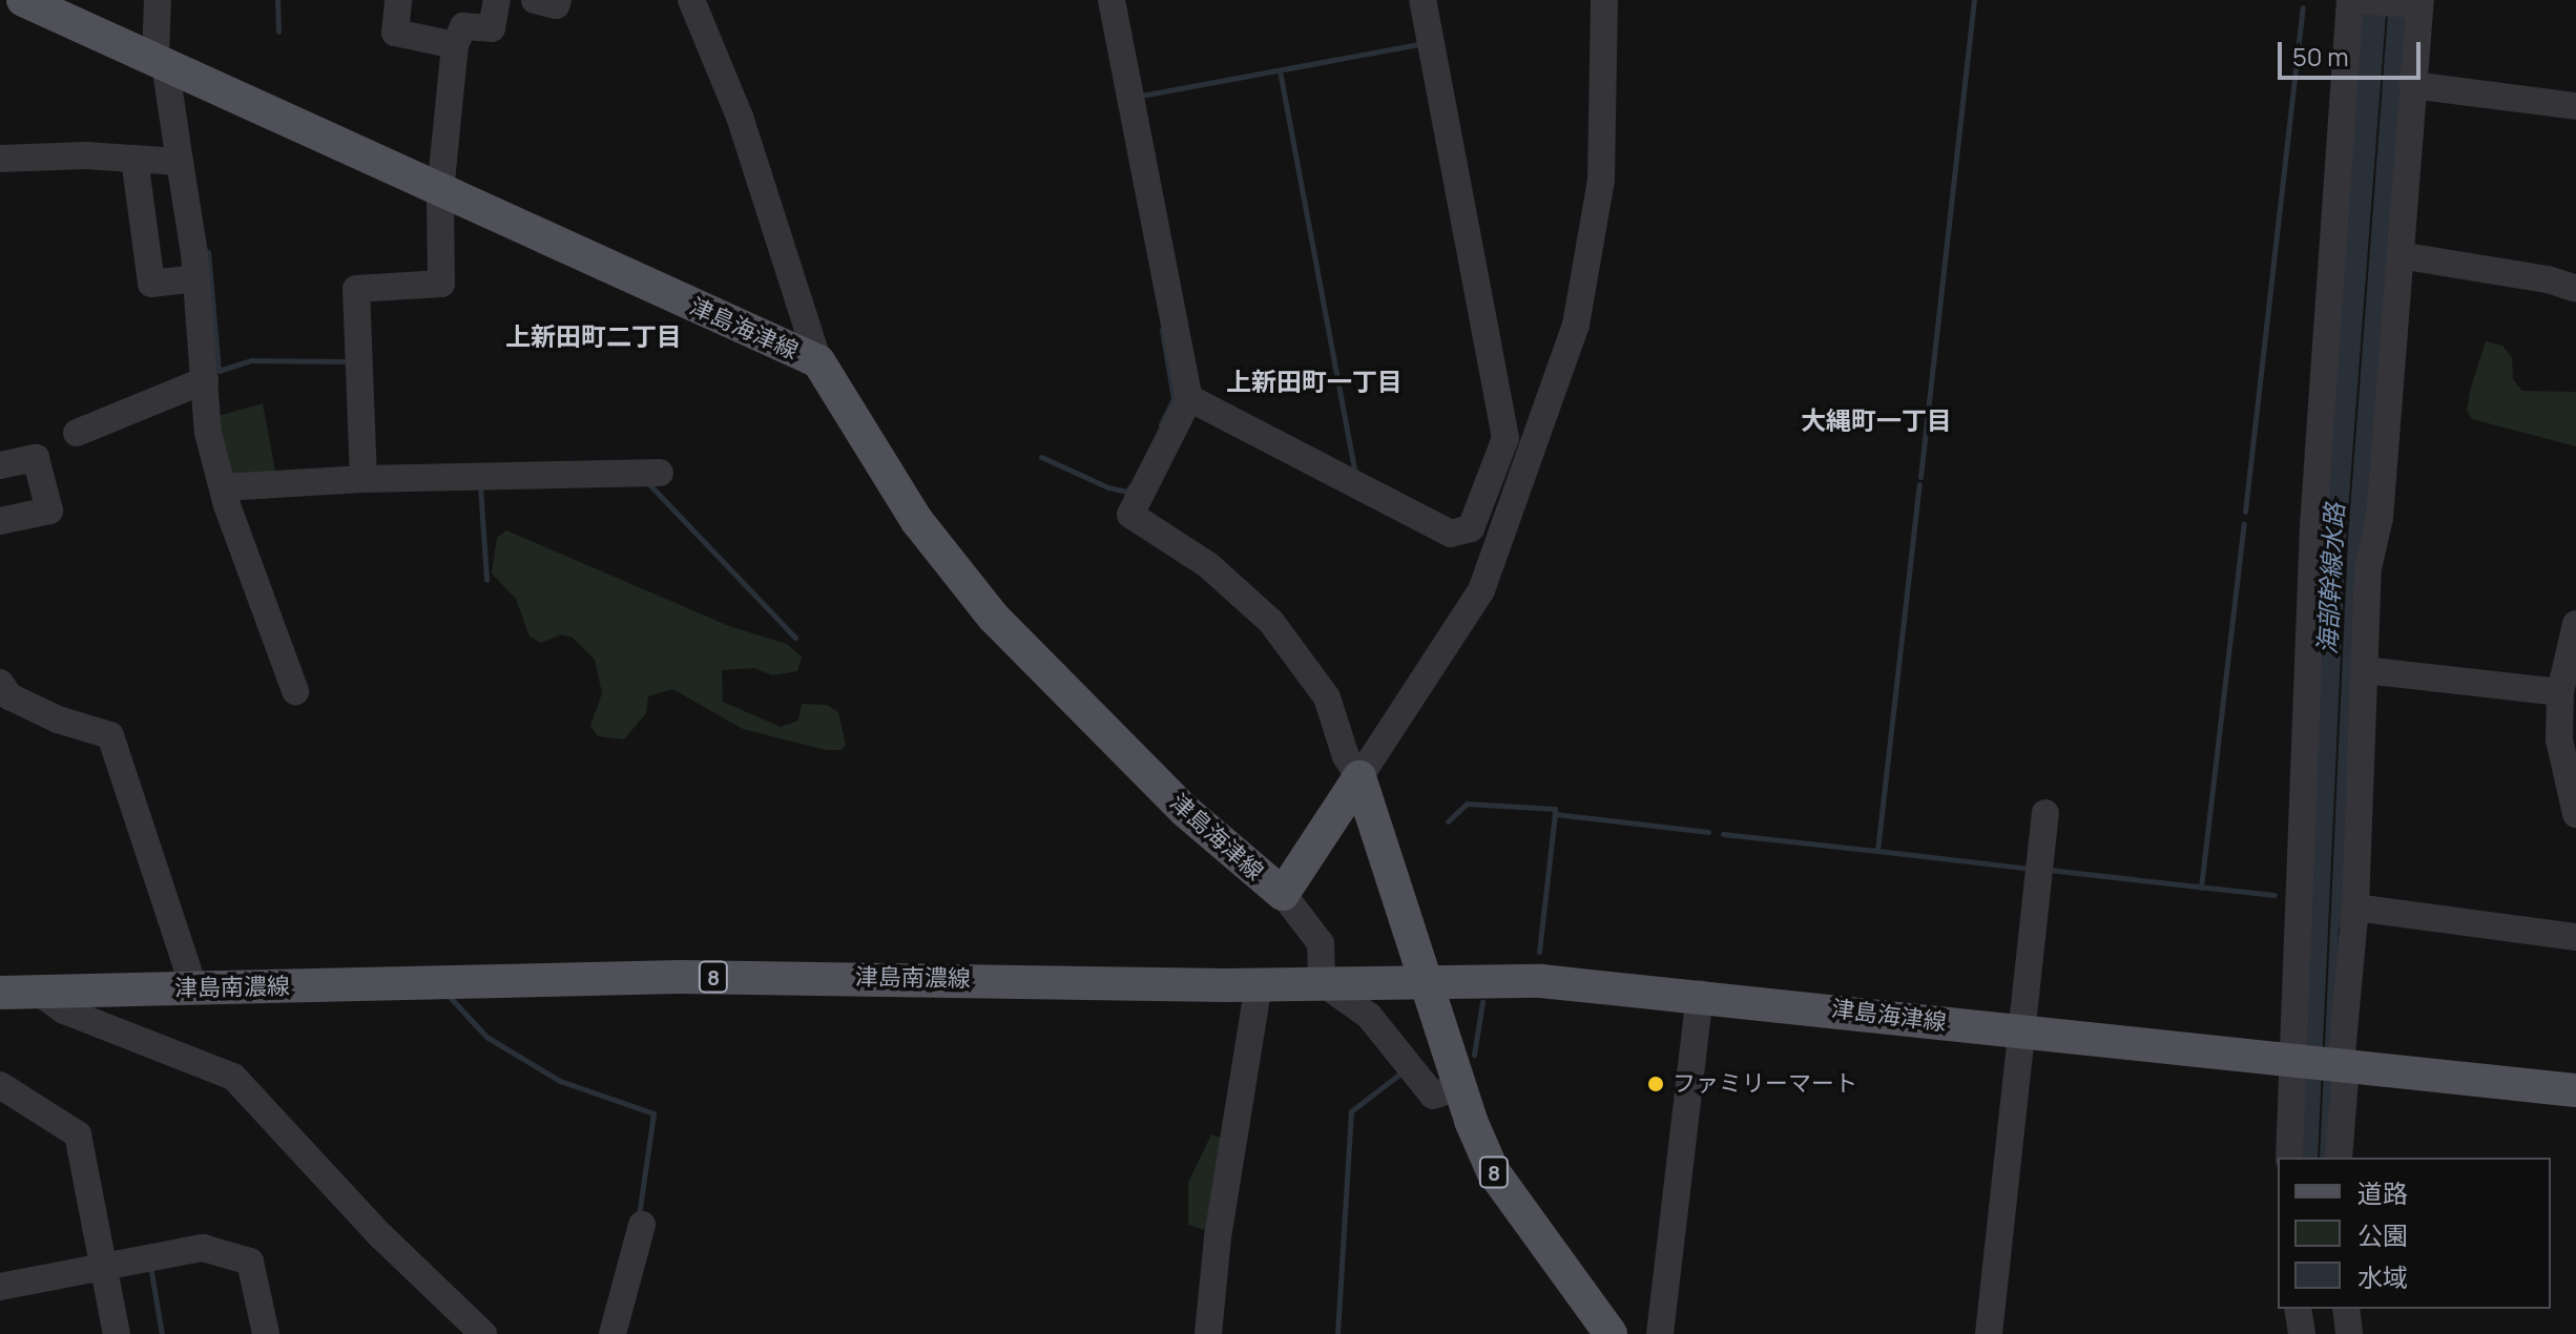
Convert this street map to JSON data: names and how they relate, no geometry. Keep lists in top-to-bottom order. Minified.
{"streets":{"main road":["津島海津線","8","津島南濃線"]},"crossings":[["津島海津線","8"],["津島海津線","津島南濃線"],["8","津島南濃線"]],"districts":["上新田町二丁目","上新田町一丁目","大縄町一丁目"],"water":["海部幹線水路"],"places":["ファミリーマート"],"legend":["道路","公園","水域"],"scale_bar":"50 m"}
